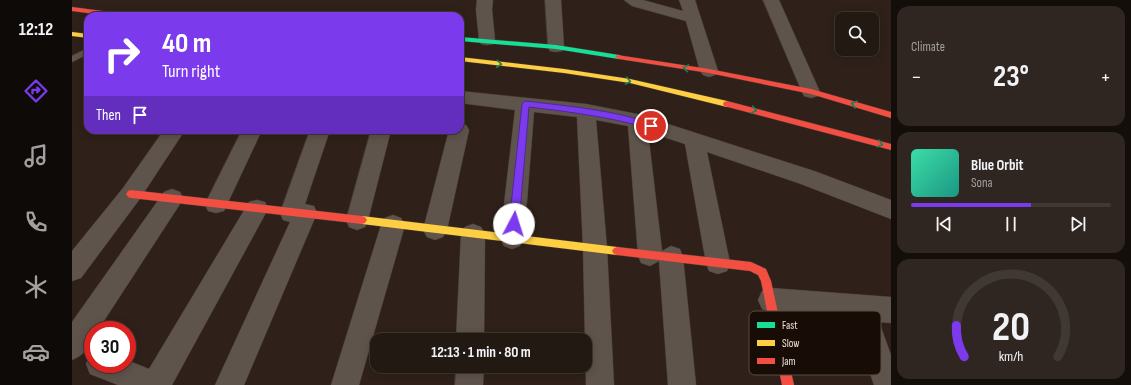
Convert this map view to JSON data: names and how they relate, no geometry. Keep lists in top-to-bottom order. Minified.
{"legend":["Fast","Slow","Jam"],"page":{"tabs":"12:12","tile":"Climate","turn":["40 m","Turn right"],"heat":["−","23°","+"],"then":"Then","song":["Blue Orbit","Sona"],"limit":"30","trip":"12:13 · 1 min · 80 m","gauge":["20","km/h"]}}
